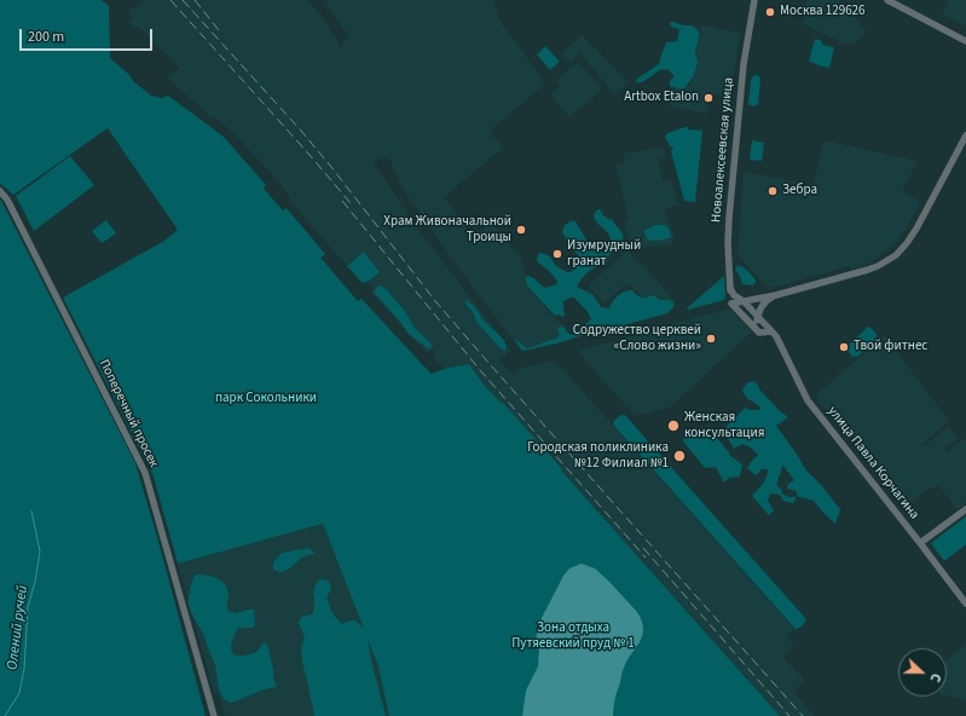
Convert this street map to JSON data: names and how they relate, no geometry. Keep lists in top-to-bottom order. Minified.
{"streets":{"street":["Новоалексеевская улица","Поперечный просек","улица Павла Корчагина"]},"crossings":[["Новоалексеевская улица","улица Павла Корчагина"]],"water":["Олений ручей"],"parks":["парк Сокольники","Зона отдыха Путяевский пруд № 1"],"places":["Москва 129626","Artbox Etalon","Зебра","Храм Живоначальной Троицы","Изумрудный гранат","Содружество церквей «Слово жизни»","Твой фитнес","Женская консультация","Городская поликлиника №12 Филиал №1"],"scale_bar":"200 m","north":"right"}
